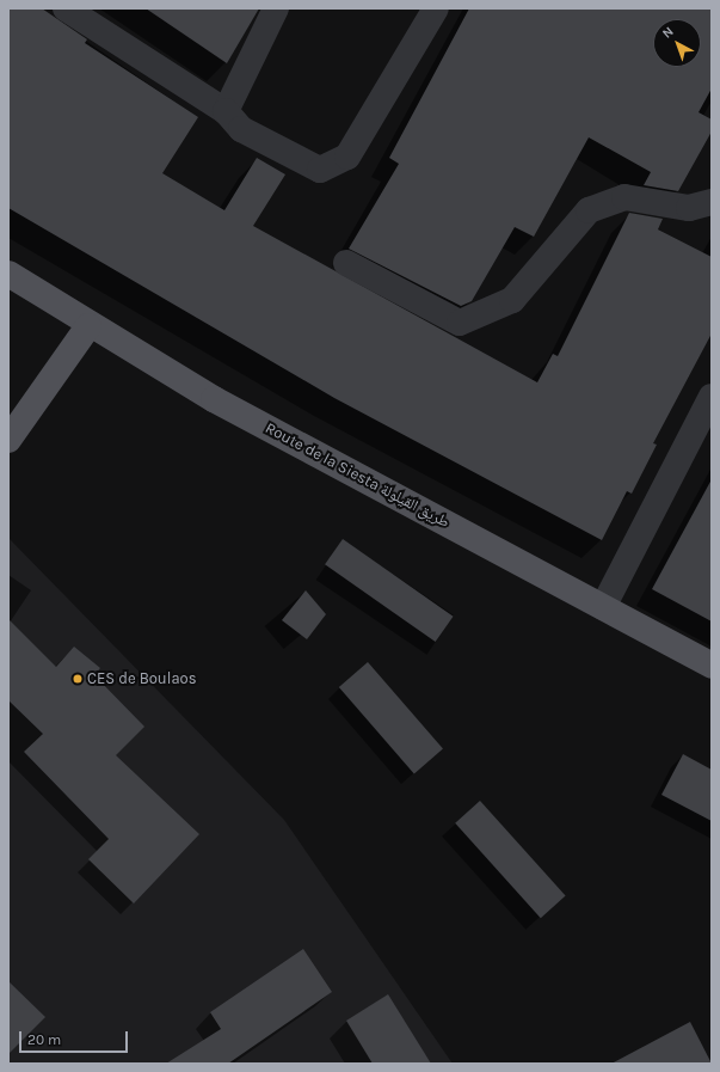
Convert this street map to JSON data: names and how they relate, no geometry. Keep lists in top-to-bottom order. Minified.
{"streets":{"main road":["Route de la Siesta طريق القيلولة"]},"places":["CES de Boulaos"],"scale_bar":"20 m","north":"top left"}
